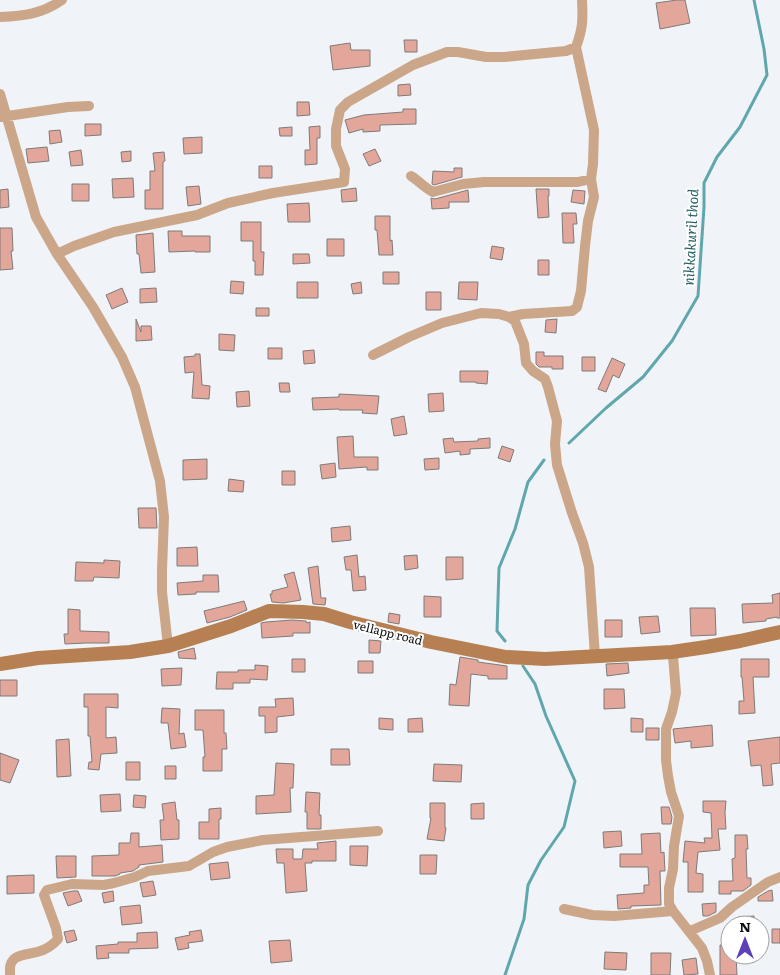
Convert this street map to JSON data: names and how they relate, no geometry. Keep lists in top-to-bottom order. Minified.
{"streets":{"main road":["vellapp road"]},"water":["nikkakuril thod"],"north":"top"}
